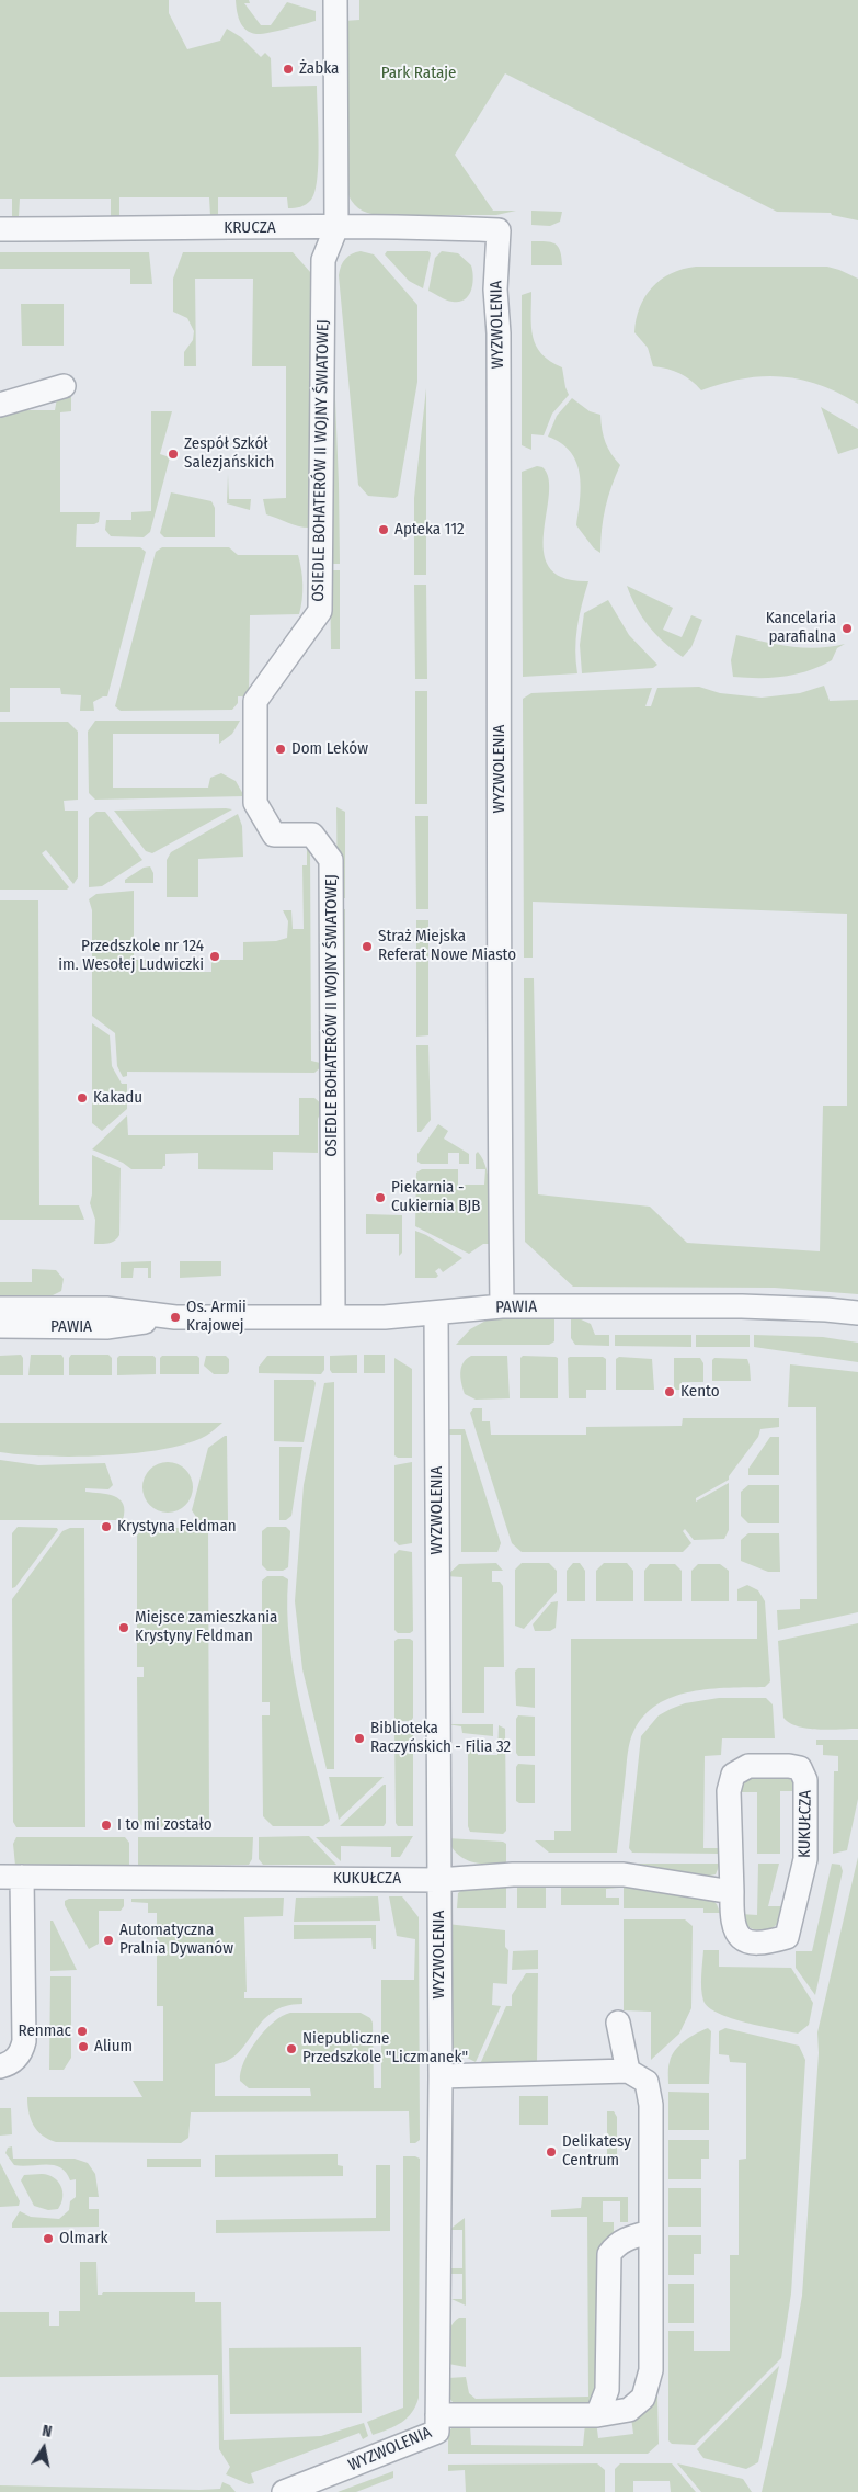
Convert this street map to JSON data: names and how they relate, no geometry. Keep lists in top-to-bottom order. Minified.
{"streets":{"street":["KRUCZA","WYZWOLENIA","OSIEDLE BOHATERÓW II WOJNY ŚWIATOWEJ","PAWIA","KUKUŁCZA"]},"crossings":[["KRUCZA","WYZWOLENIA"],["KRUCZA","OSIEDLE BOHATERÓW II WOJNY ŚWIATOWEJ"],["WYZWOLENIA","PAWIA"],["WYZWOLENIA","KUKUŁCZA"],["OSIEDLE BOHATERÓW II WOJNY ŚWIATOWEJ","PAWIA"]],"parks":["Park Rataje"],"places":["Żabka","Zespół Szkół Salezjańskich","Apteka 112","Kancelaria parafialna","Dom Leków","Straż Miejska Referat Nowe Miasto","Przedszkole nr 124 im. Wesołej Ludwiczki","Kakadu","Piekarnia - Cukiernia BJB","Os. Armii Krajowej","Kento","Krystyna Feldman","Miejsce zamieszkania Krystyny Feldman","Biblioteka Raczyńskich - Filia 32","I to mi zostało","Automatyczna Pralnia Dywanów","Renmac","Alium","Niepubliczne Przedszkole \"Liczmanek\"","Delikatesy Centrum","Olmark"],"north":"top"}
